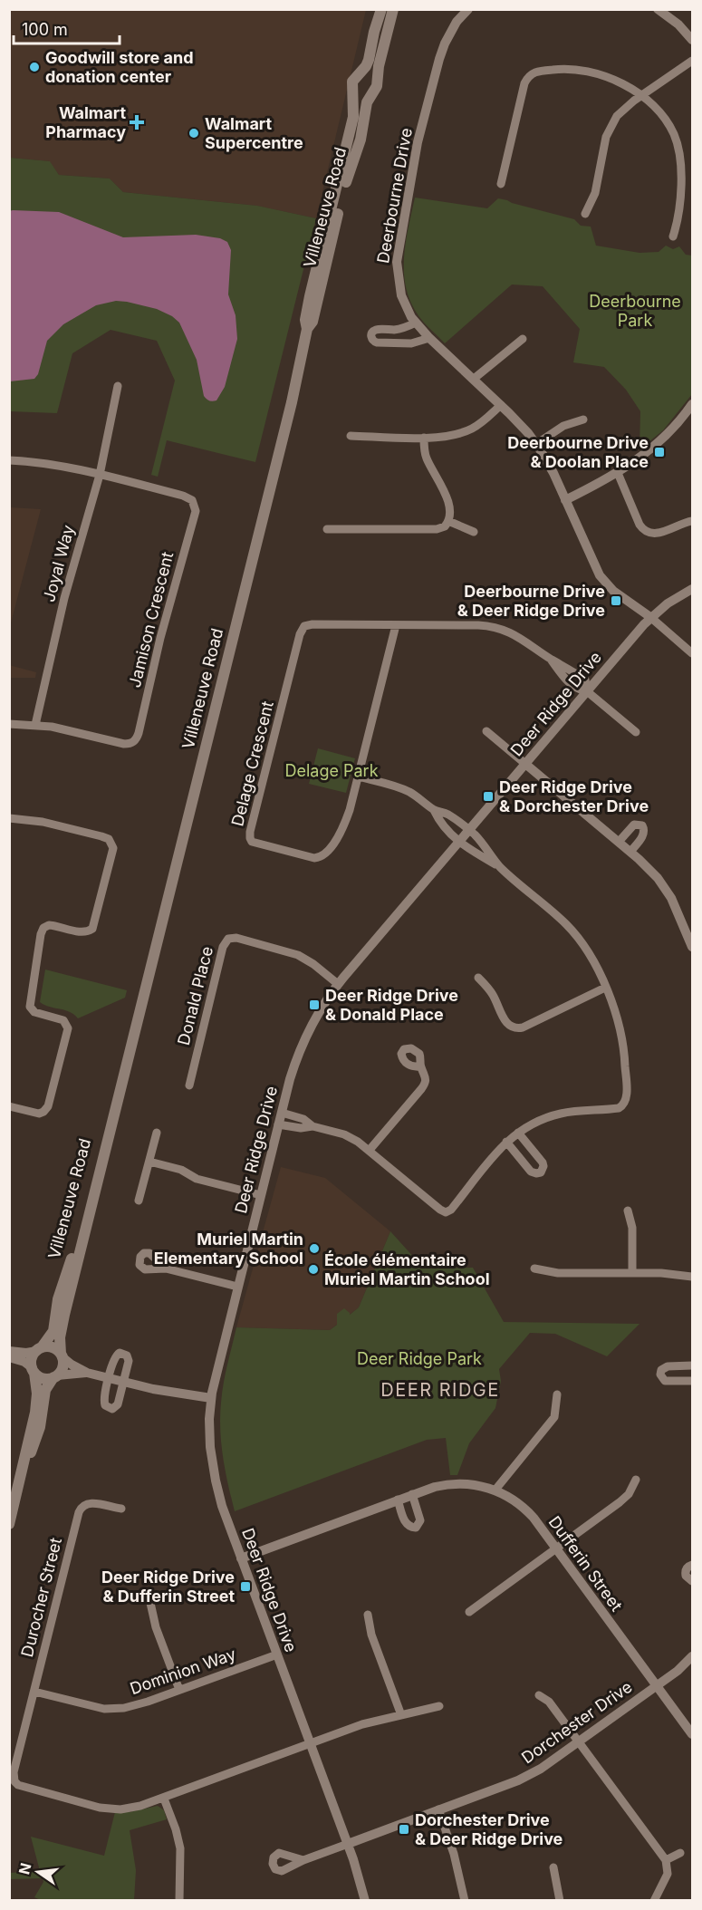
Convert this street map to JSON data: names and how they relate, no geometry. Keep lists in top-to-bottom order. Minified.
{"streets":{"main road":["Villeneuve Road"],"street":["Deerbourne Drive","Joyal Way","Jamison Crescent","Deer Ridge Drive","Delage Crescent","Donald Place","Dufferin Street","Durocher Street","Dominion Way","Dorchester Drive"]},"crossings":[["Deerbourne Drive","Deer Ridge Drive"],["Joyal Way","Jamison Crescent"],["Deer Ridge Drive","Delage Crescent"],["Deer Ridge Drive","Donald Place"],["Deer Ridge Drive","Dufferin Street"],["Deer Ridge Drive","Durocher Street"],["Deer Ridge Drive","Dominion Way"],["Deer Ridge Drive","Dorchester Drive"],["Dufferin Street","Dorchester Drive"],["Durocher Street","Dominion Way"]],"districts":["DEER RIDGE"],"parks":["Deerbourne Park","Delage Park","Deer Ridge Park"],"places":{"other":["Goodwill store and donation center","Walmart Supercentre","Muriel Martin Elementary School","École élémentaire Muriel Martin School"],"health":["Walmart Pharmacy"],"transit":["Deerbourne Drive & Doolan Place","Deerbourne Drive & Deer Ridge Drive","Deer Ridge Drive & Dorchester Drive","Deer Ridge Drive & Donald Place","Deer Ridge Drive & Dufferin Street","Dorchester Drive & Deer Ridge Drive"]},"scale_bar":"100 m","north":"left"}
